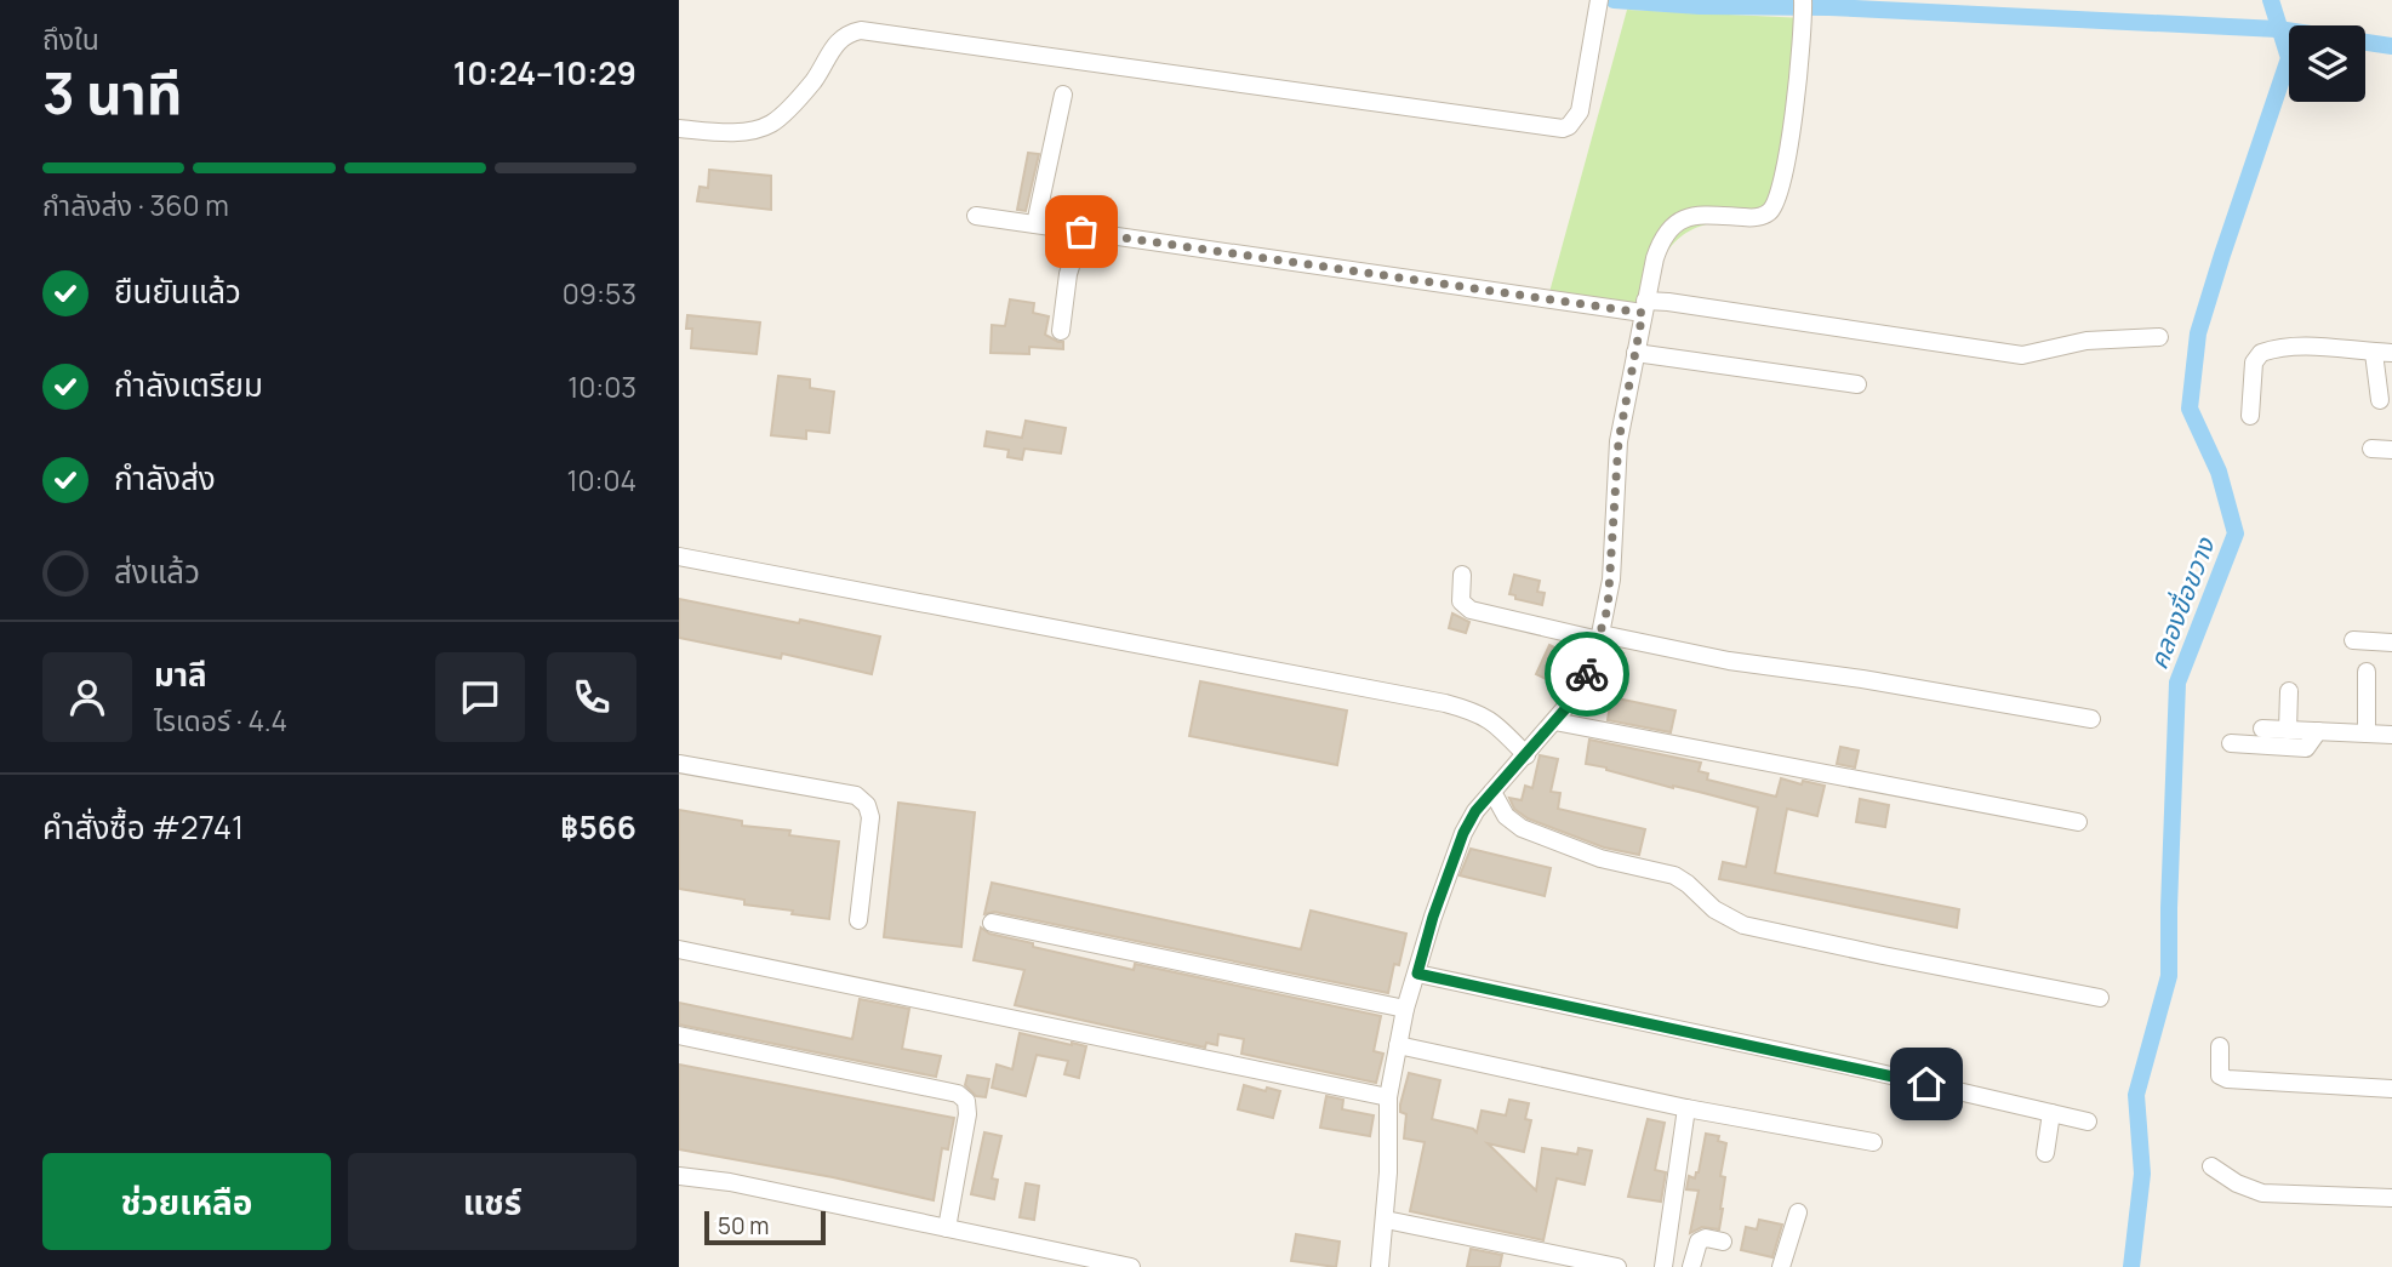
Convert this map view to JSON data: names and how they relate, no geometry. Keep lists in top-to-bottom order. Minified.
{"water":["คลองขื่อขวาง"],"scale_bar":"50 m","page":{"heading":["3 นาที","ถึงใน","10:24–10:29"],"panel":["มาลี","ไรเดอร์ · 4.4","คำสั่งซื้อ #2741","฿566"],"bar":"กำลังส่ง · 360 m","list":[["ยืนยันแล้ว","09:53"],["กำลังเตรียม","10:03"],["กำลังส่ง","10:04"],"ส่งแล้ว"],"buttons":["ช่วยเหลือ","แชร์"],"scale":"50 m"}}
